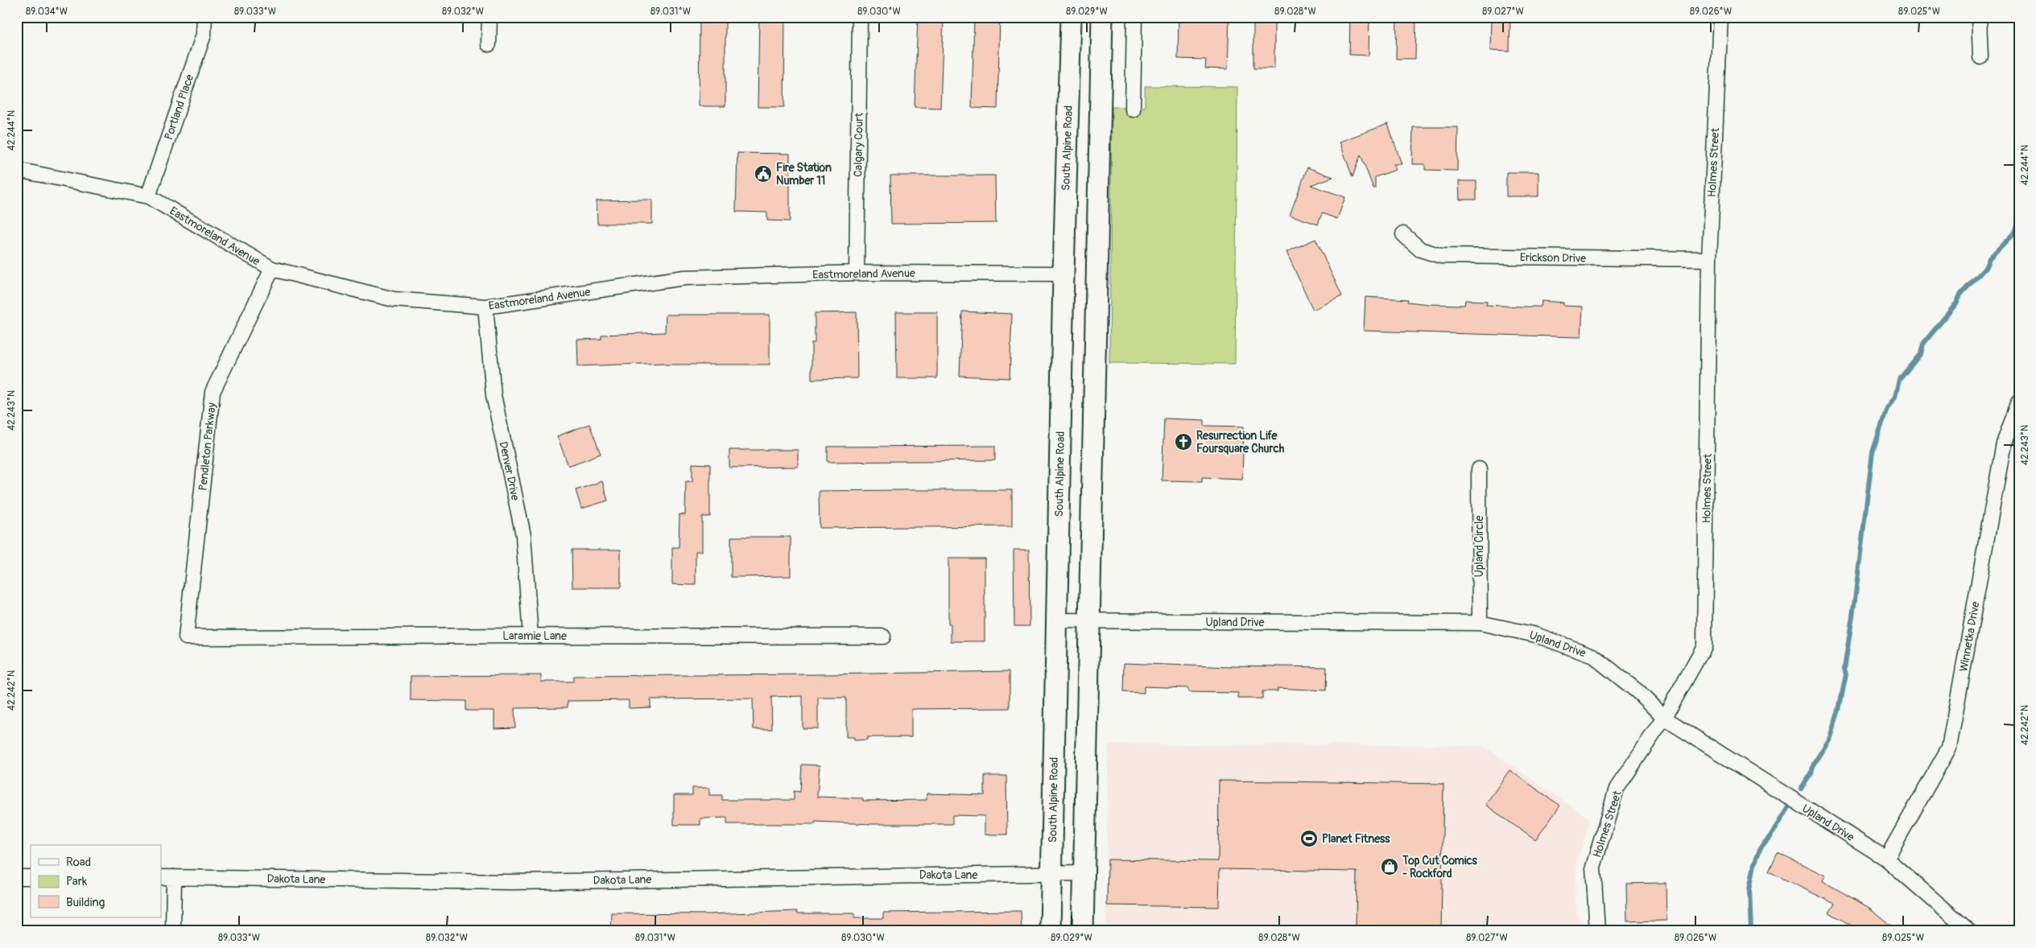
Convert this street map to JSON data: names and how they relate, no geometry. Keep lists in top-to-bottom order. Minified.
{"streets":{"main road":["South Alpine Road"],"street":["Portland Place","Calgary Court","Holmes Street","Eastmoreland Avenue","Erickson Drive","Pendleton Parkway","Denver Drive","Upland Circle","Upland Drive","Laramie Lane","Winnetka Drive","Dakota Lane"]},"crossings":[["Portland Place","Eastmoreland Avenue"],["Calgary Court","Eastmoreland Avenue"],["South Alpine Road","Eastmoreland Avenue"],["South Alpine Road","Upland Drive"],["South Alpine Road","Dakota Lane"],["Holmes Street","Erickson Drive"],["Holmes Street","Upland Drive"],["Eastmoreland Avenue","Pendleton Parkway"],["Eastmoreland Avenue","Denver Drive"],["Pendleton Parkway","Laramie Lane"],["Denver Drive","Laramie Lane"],["Upland Circle","Upland Drive"],["Upland Drive","Winnetka Drive"]],"places":{"public building":["Fire Station Number 11"],"church":["Resurrection Life Foursquare Church"],"sports":["Planet Fitness"],"shop":["Top Cut Comics - Rockford"]},"legend":["Road","Park","Building"],"coordinates":["89.034°W","89.033°W","89.032°W","89.031°W","89.030°W","89.029°W","89.028°W","89.027°W","89.026°W","89.025°W","42.244°N","42.243°N","42.242°N"]}
